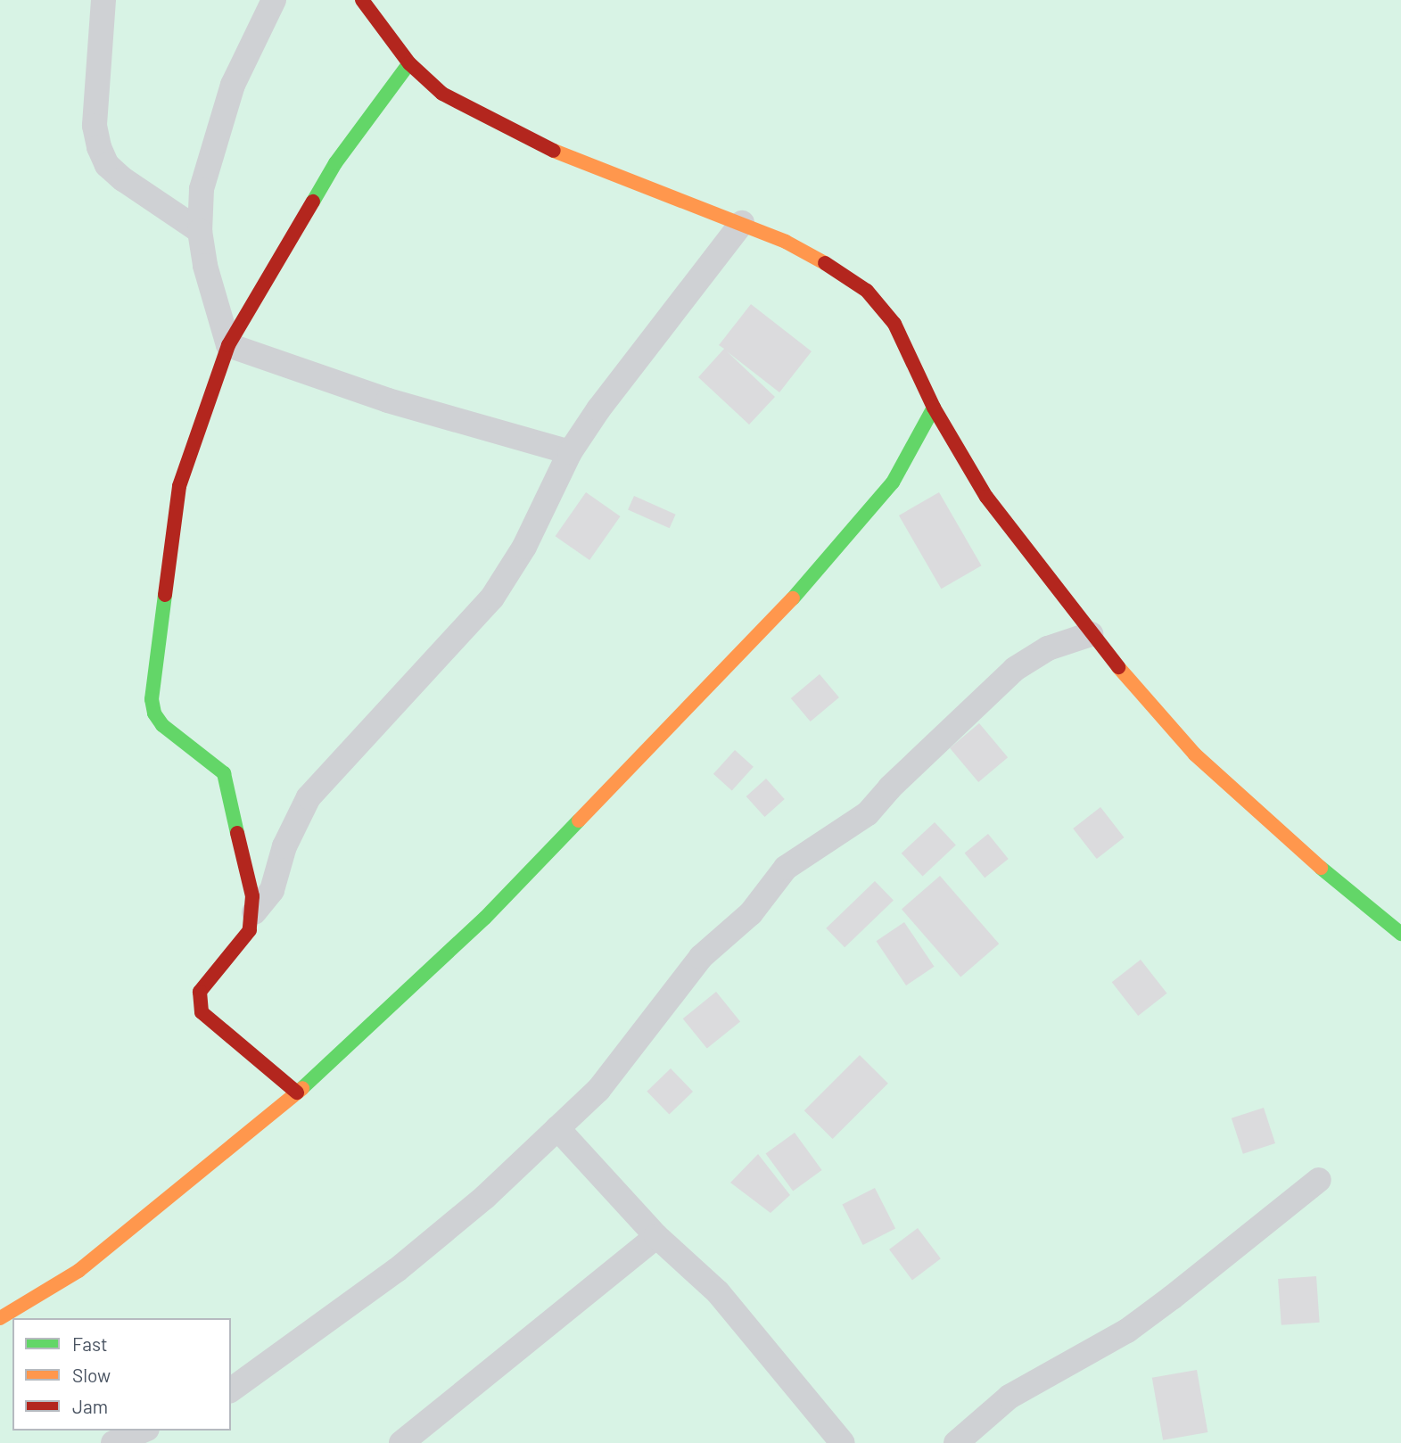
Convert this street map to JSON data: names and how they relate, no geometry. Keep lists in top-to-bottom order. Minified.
{"legend":["Fast","Slow","Jam"]}
